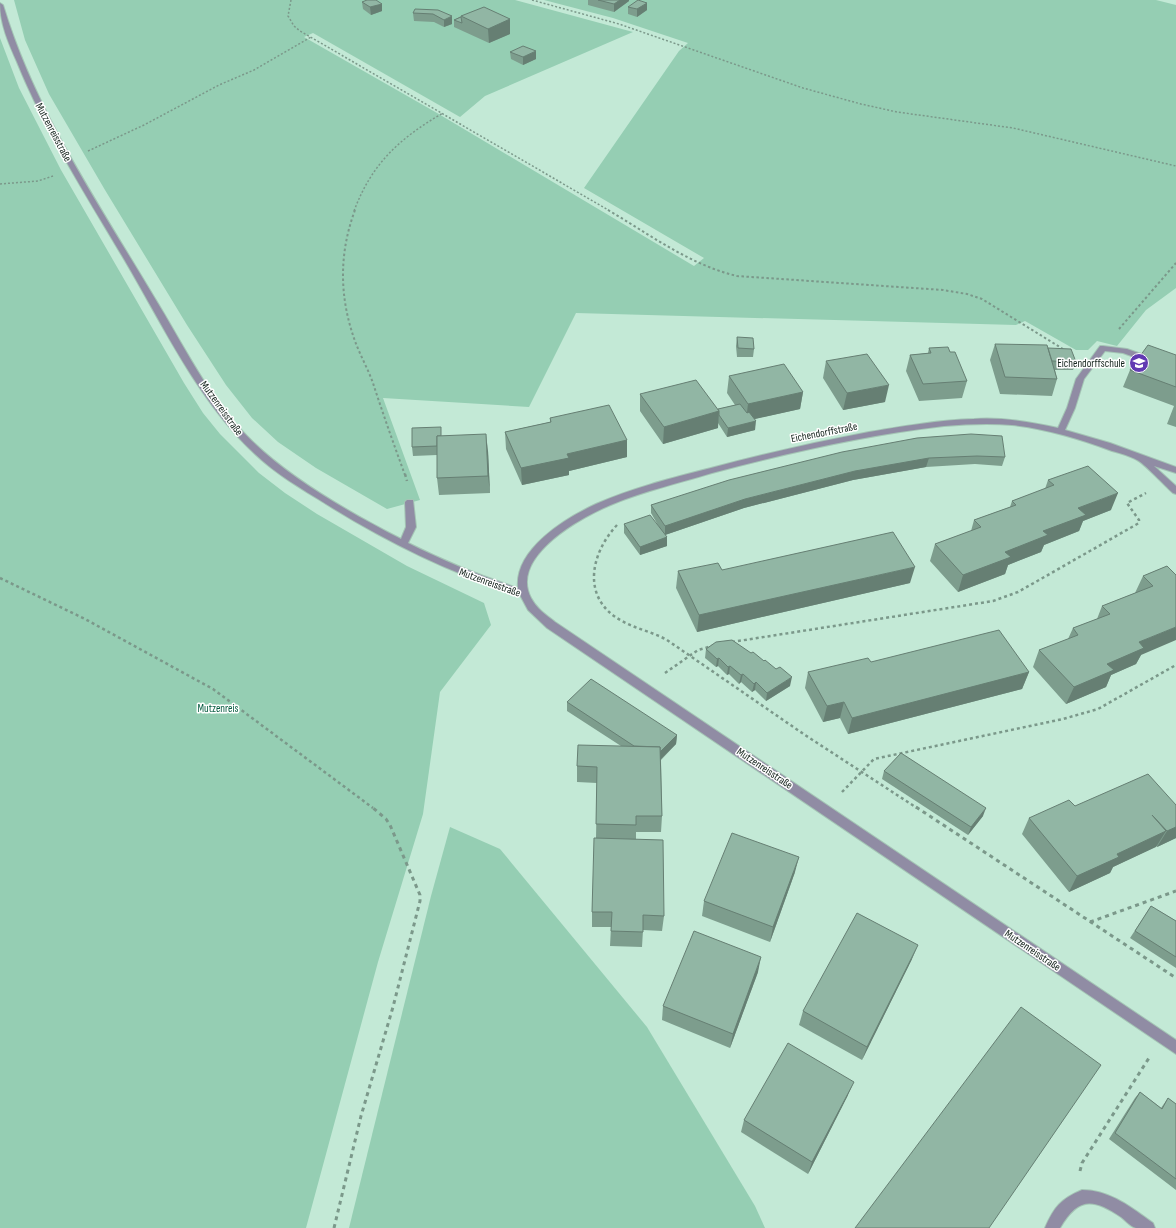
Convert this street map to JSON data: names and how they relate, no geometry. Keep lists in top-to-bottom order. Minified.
{"streets":{"street":["Mutzenreisstraße","Eichendorffstraße"]},"crossings":[["Mutzenreisstraße","Eichendorffstraße"]],"parks":["Mutzenreis"],"places":{"school or university":["Eichendorffschule"]}}
